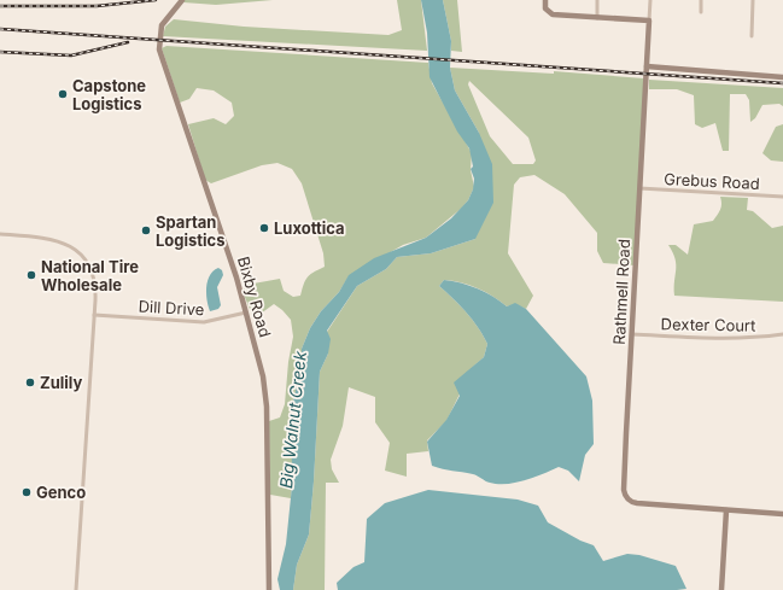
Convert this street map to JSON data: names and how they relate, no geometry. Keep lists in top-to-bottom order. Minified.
{"streets":{"street":["Grebus Road","Rathmell Road","Bixby Road","Dill Drive","Dexter Court"]},"crossings":[["Grebus Road","Rathmell Road"],["Rathmell Road","Dexter Court"],["Bixby Road","Dill Drive"]],"water":["Big Walnut Creek"],"places":["Capstone Logistics","Luxottica","Spartan Logistics","National Tire Wholesale","Zulily","Genco"]}
